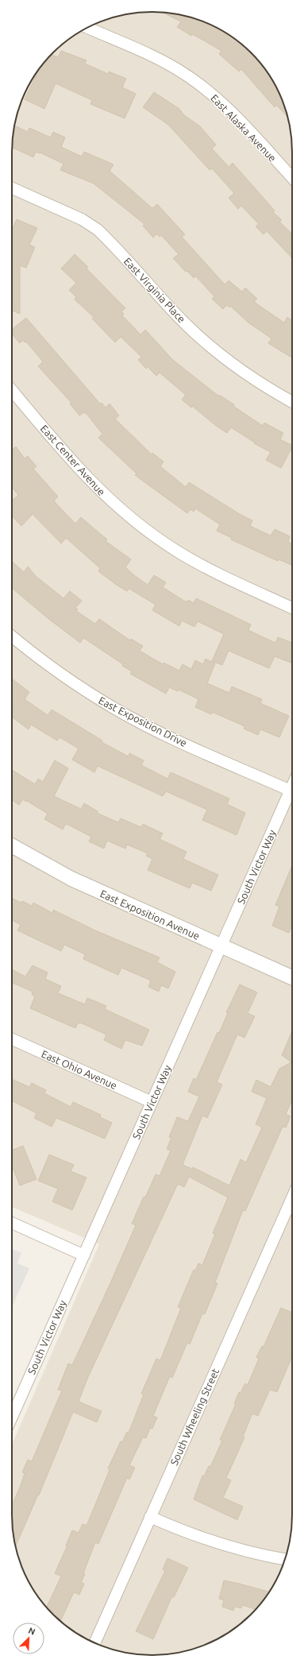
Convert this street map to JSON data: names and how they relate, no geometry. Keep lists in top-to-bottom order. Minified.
{"streets":{"street":["East Alaska Avenue","East Virginia Place","East Center Avenue","East Exposition Drive","South Victor Way","East Exposition Avenue","East Ohio Avenue","South Wheeling Street"]},"crossings":[["East Exposition Drive","South Victor Way"],["South Victor Way","East Exposition Avenue"],["South Victor Way","East Ohio Avenue"]],"north":"top right"}
